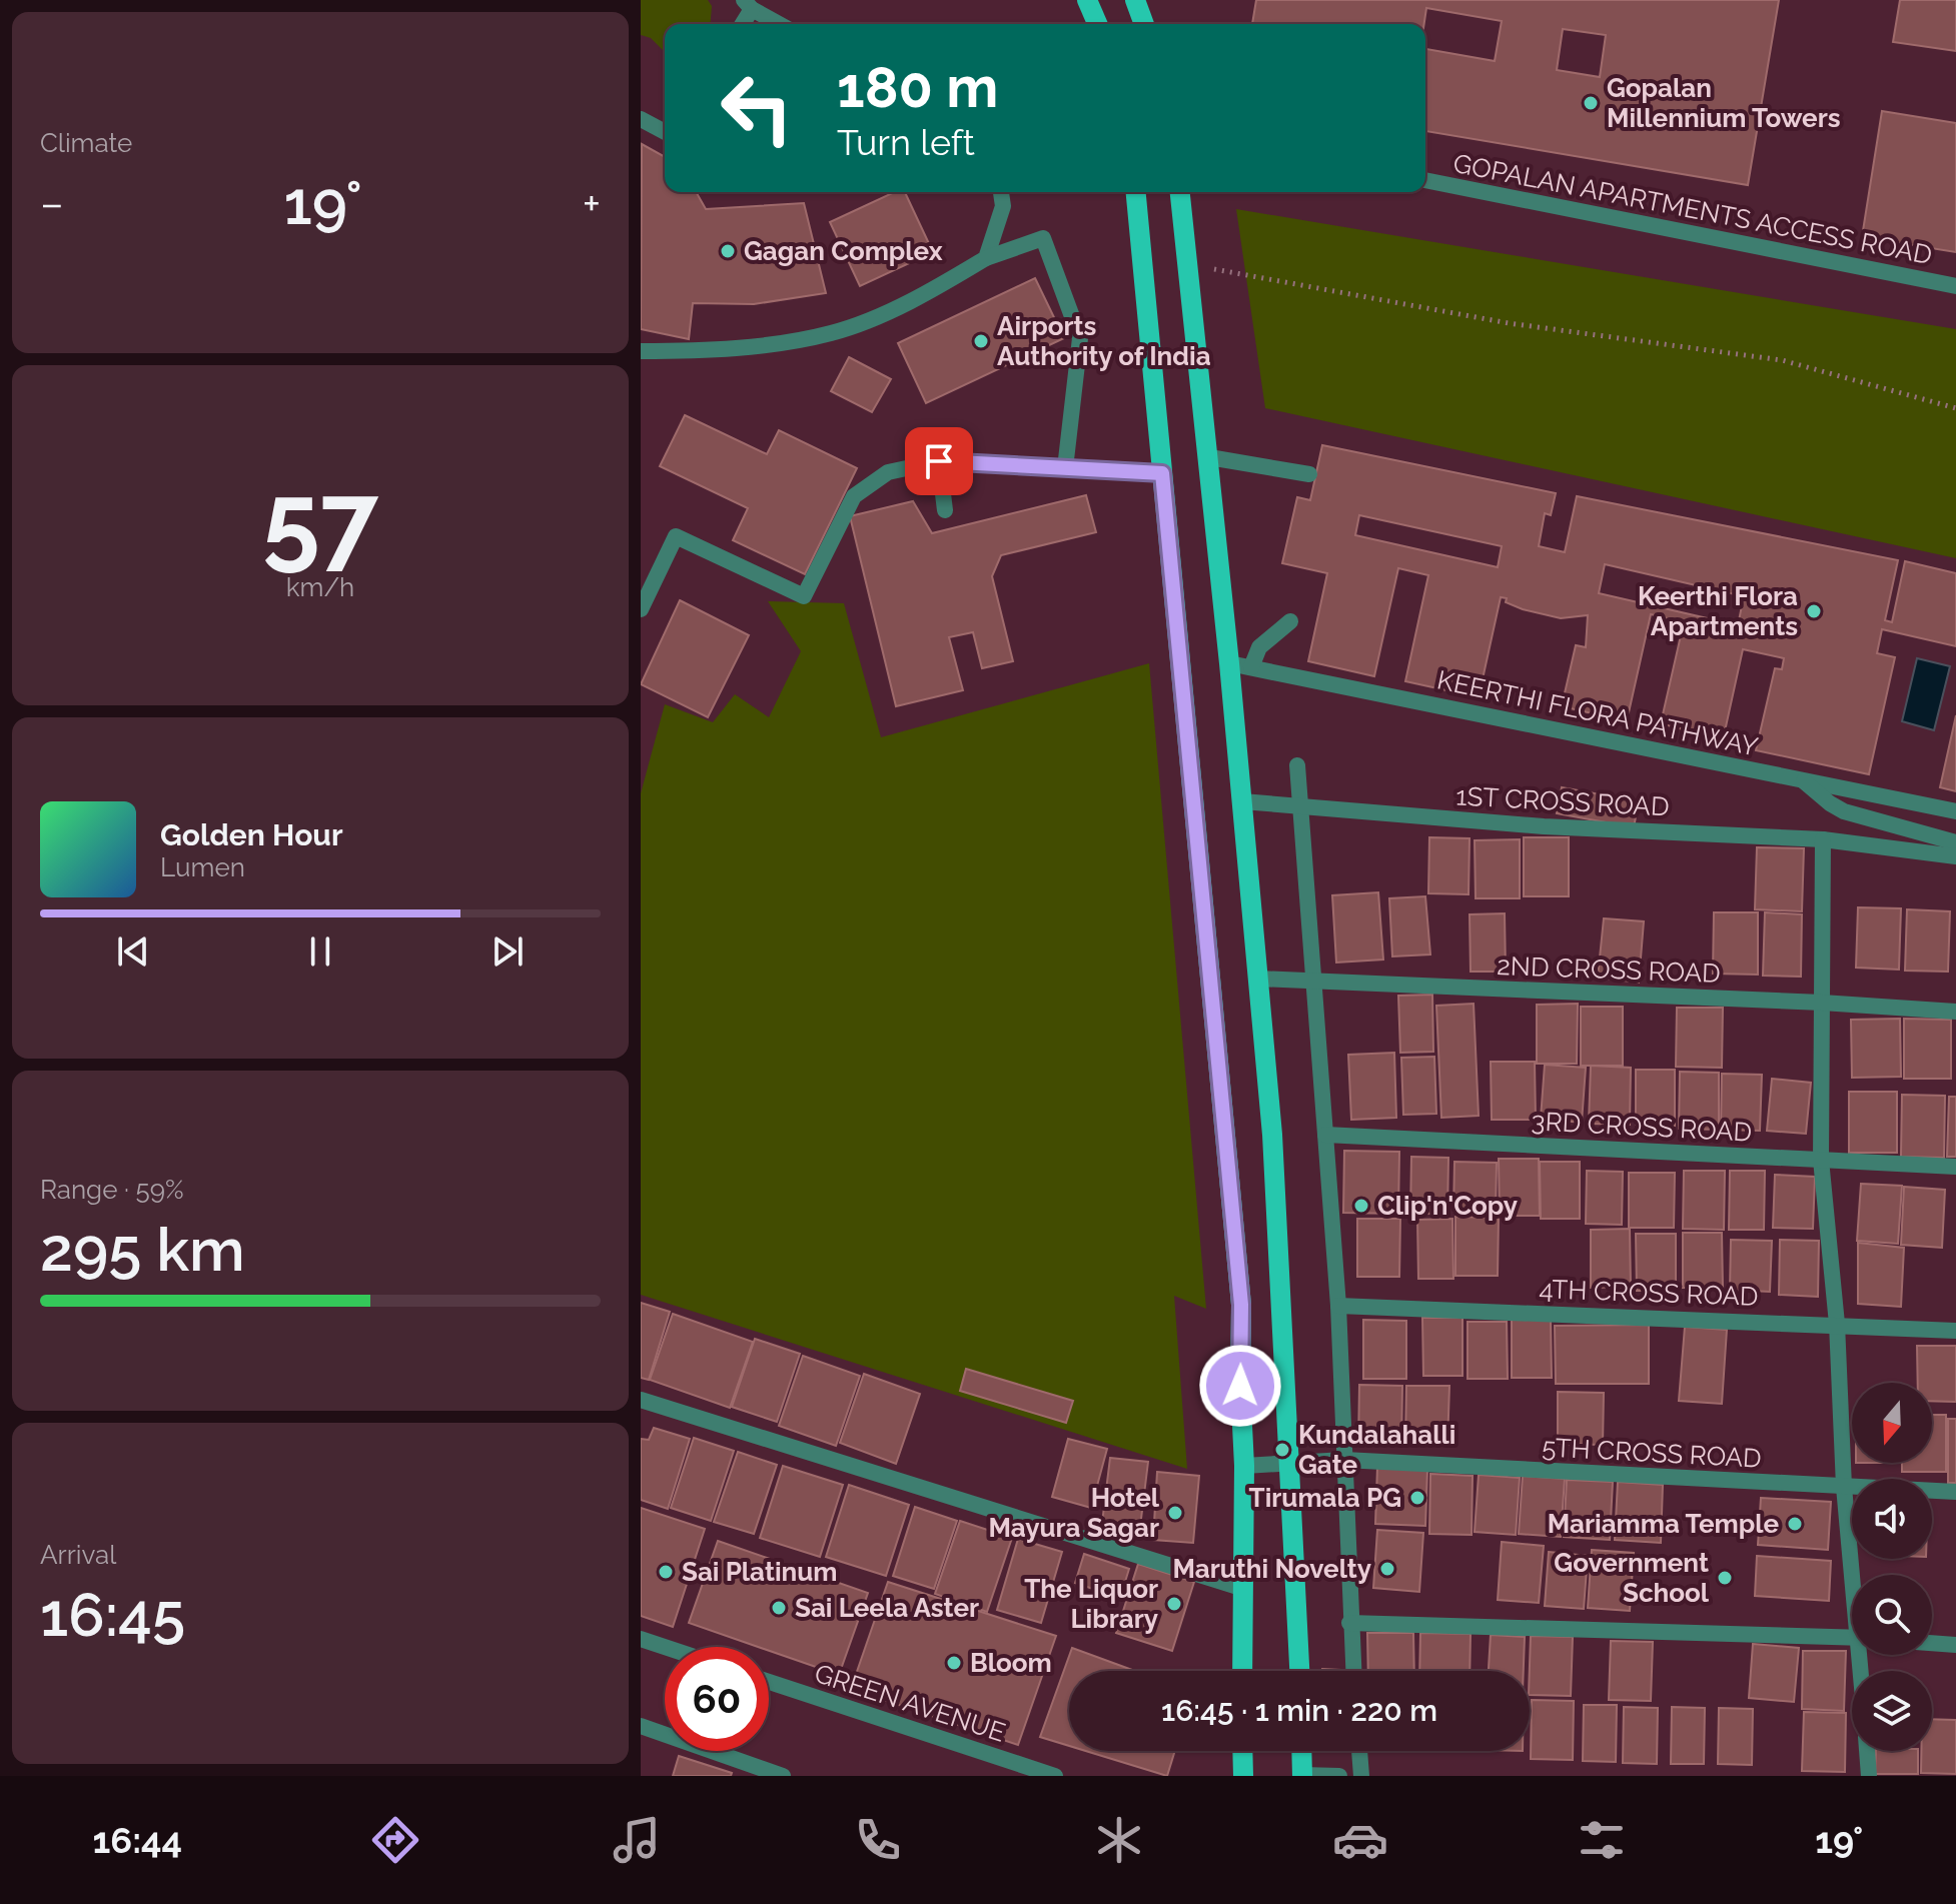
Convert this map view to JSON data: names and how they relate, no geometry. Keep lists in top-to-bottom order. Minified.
{"streets":{"street":["GOPALAN APARTMENTS ACCESS ROAD","KEERTHI FLORA PATHWAY","1ST CROSS ROAD","2ND CROSS ROAD","3RD CROSS ROAD","4TH CROSS ROAD","5TH CROSS ROAD","GREEN AVENUE"]},"places":["Gopalan Millennium Towers","Gagan Complex","Airports Authority of India","Keerthi Flora Apartments","Clip'n'Copy","Kundalahalli Gate","Tirumala PG","Hotel Mayura Sagar","Mariamma Temple","Maruthi Novelty","Sai Platinum","Government School","The Liquor Library","Sai Leela Aster","Bloom"],"north":"bottom","page":{"tile":["Climate",["57","km/h"],["Range · 59%","295 km"],["Arrival","16:45"]],"turn":["180 m","Turn left"],"heat":["−","19°","+"],"song":["Golden Hour","Lumen"],"limit":"60","trip":"16:45 · 1 min · 220 m","tabs":["16:44","19°"]}}
